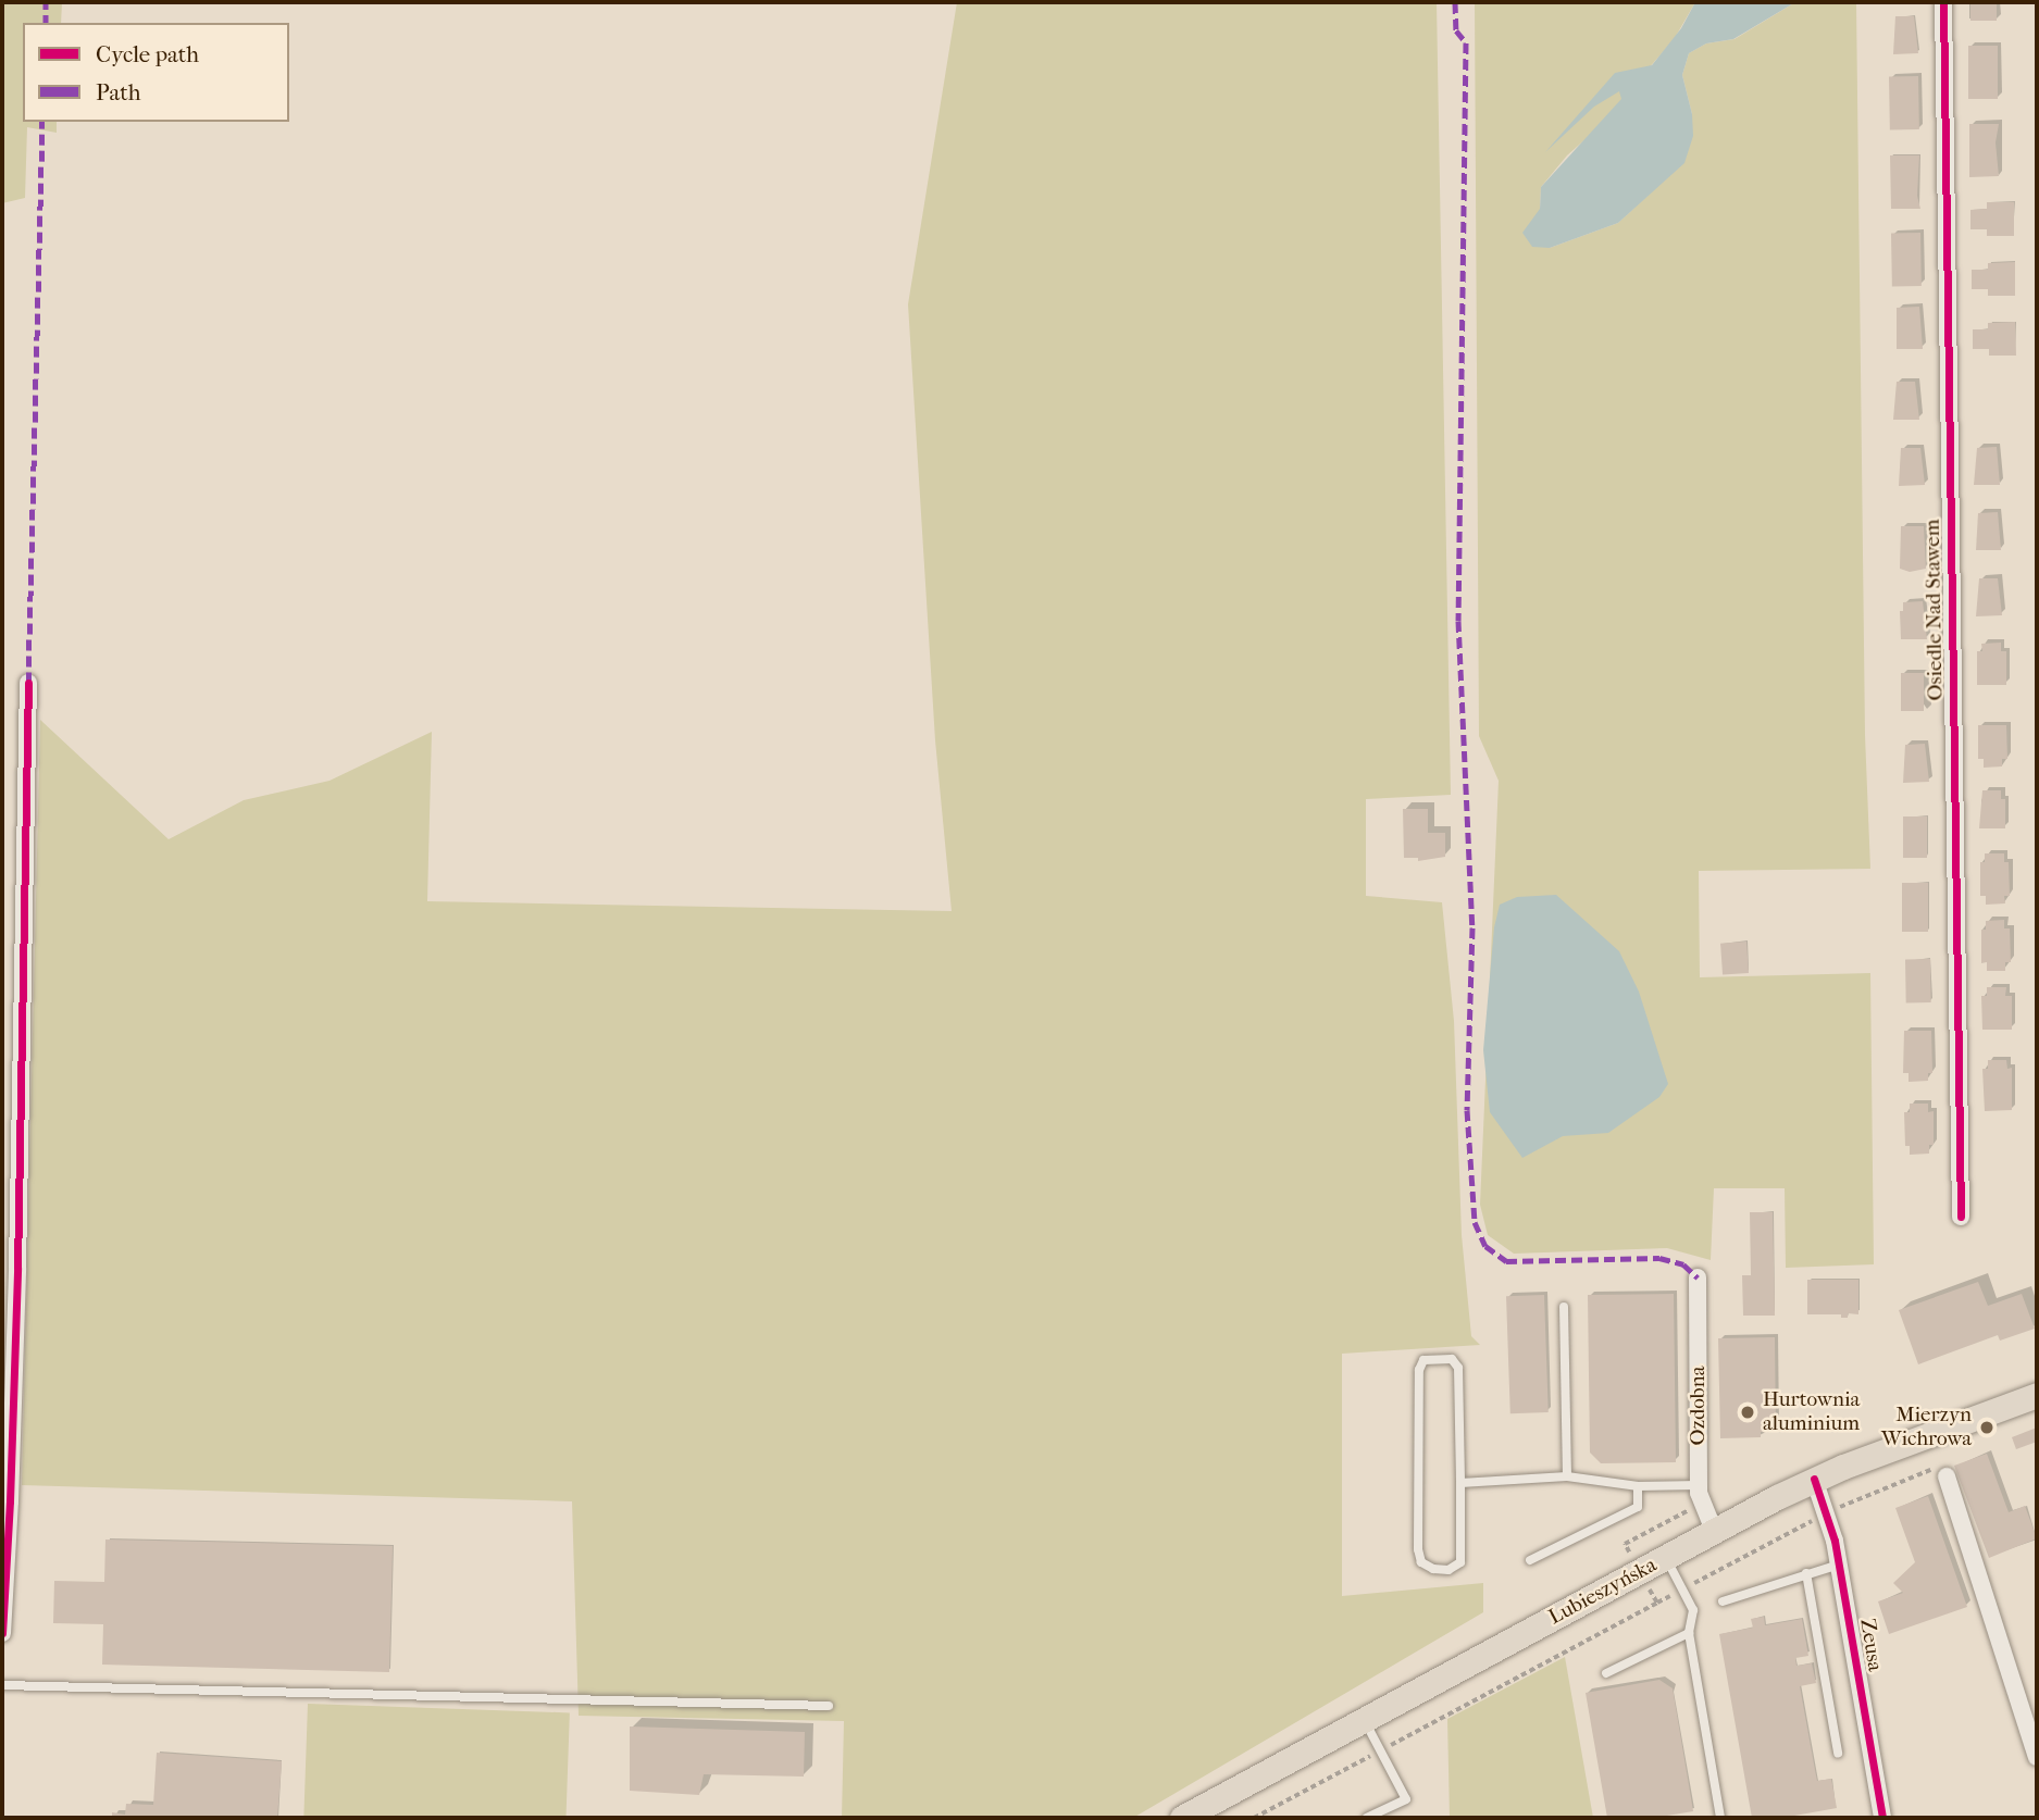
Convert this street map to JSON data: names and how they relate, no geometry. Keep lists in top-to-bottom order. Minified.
{"streets":{"main road":["Lubieszyńska"],"street":["Osiedle Nad Stawem","Ozdobna","Zeusa"]},"crossings":[["Ozdobna","Lubieszyńska"],["Lubieszyńska","Zeusa"]],"places":["Hurtownia aluminium","Mierzyn Wichrowa"],"legend":["Cycle path","Path"]}
